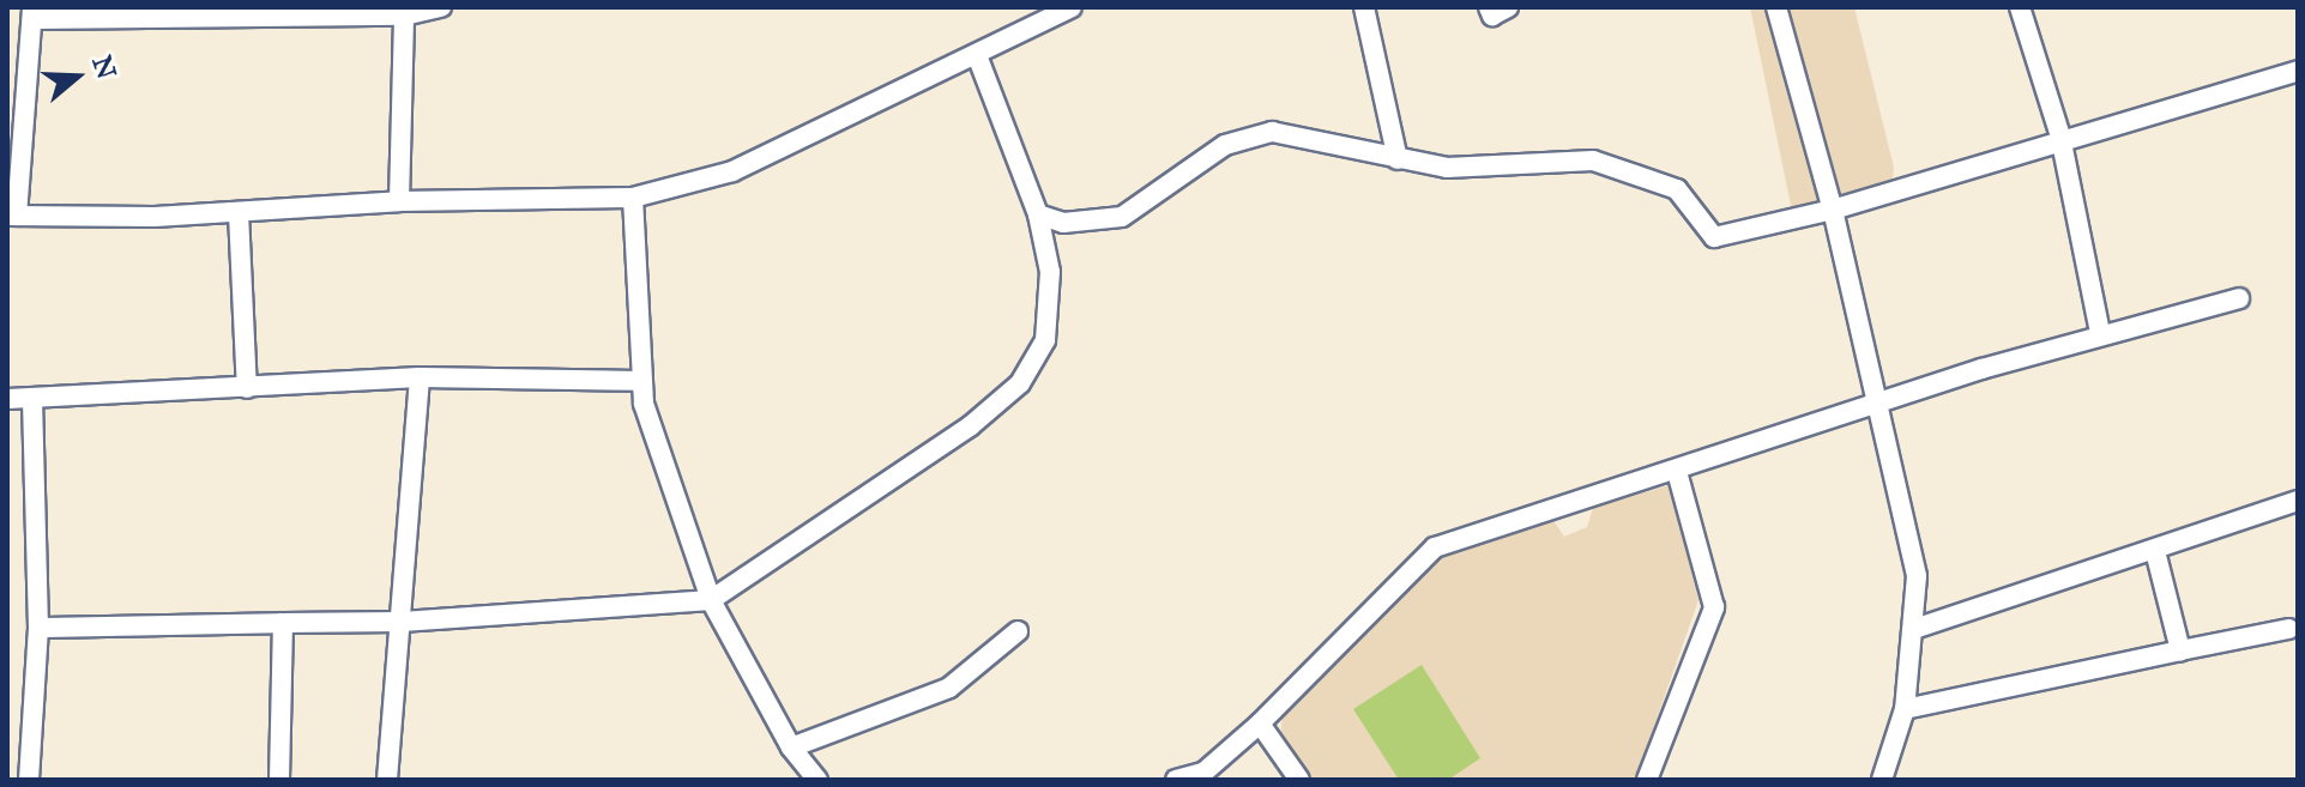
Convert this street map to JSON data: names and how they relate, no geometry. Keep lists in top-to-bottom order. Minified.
{"north":"right"}
